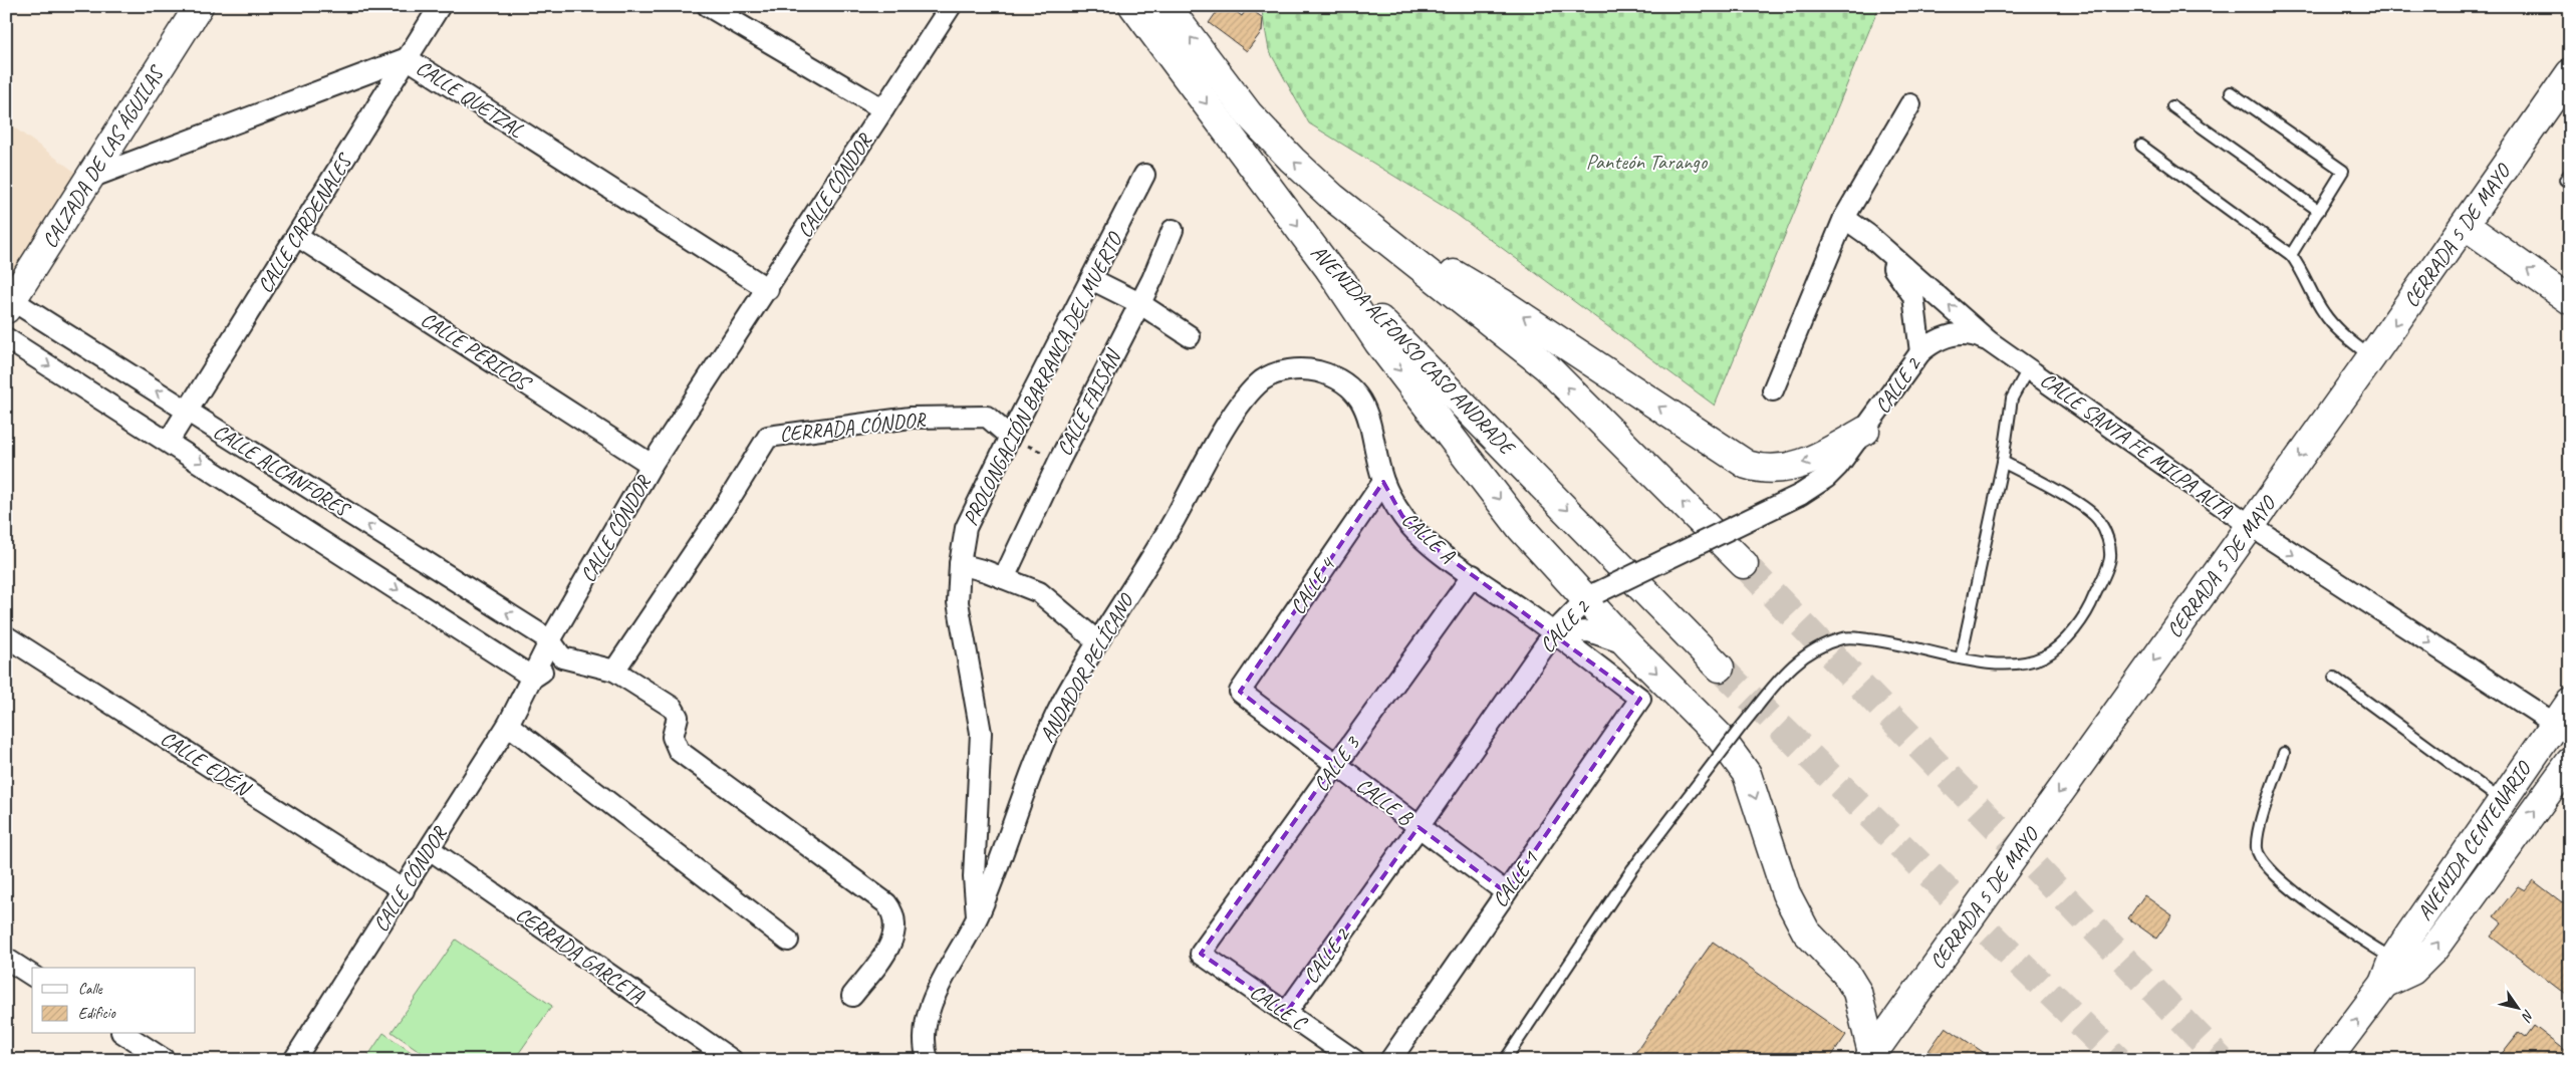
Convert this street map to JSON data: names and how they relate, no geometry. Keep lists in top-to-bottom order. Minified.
{"streets":{"main road":["CALZADA DE LAS ÁGUILAS","CERRADA 5 DE MAYO","AVENIDA ALFONSO CASO ANDRADE","AVENIDA CENTENARIO"],"street":["CALLE QUETZAL","CALLE CÓNDOR","CALLE CARDENALES","CALLE PERICOS","PROLONGACIÓN BARRANCA DEL MUERTO","CALLE 2","CALLE FAISÁN","CERRADA CÓNDOR","CALLE SANTA FE MILPA ALTA","CALLE ALCANFORES","CALLE A","CALLE 4","ANDADOR PELÍCANO","CALLE EDÉN","CALLE 3","CALLE B","CALLE 1","CERRADA GARCETA","CALLE C"]},"crossings":[["CALLE QUETZAL","CALZADA DE LAS ÁGUILAS"],["CALLE QUETZAL","CALLE CÓNDOR"],["CALLE QUETZAL","CALLE CARDENALES"],["CALZADA DE LAS ÁGUILAS","CALLE ALCANFORES"],["CALLE CÓNDOR","CALLE PERICOS"],["CALLE CÓNDOR","CALLE ALCANFORES"],["CALLE CÓNDOR","CALLE EDÉN"],["CALLE CÓNDOR","CERRADA GARCETA"],["CALLE CARDENALES","CALLE PERICOS"],["CALLE CARDENALES","CALLE ALCANFORES"],["CERRADA 5 DE MAYO","CALLE SANTA FE MILPA ALTA"],["PROLONGACIÓN BARRANCA DEL MUERTO","CERRADA CÓNDOR"],["PROLONGACIÓN BARRANCA DEL MUERTO","ANDADOR PELÍCANO"],["CALLE 2","CALLE SANTA FE MILPA ALTA"],["CALLE 2","CALLE A"],["CALLE 2","CALLE B"],["CALLE 2","CALLE C"],["CALLE SANTA FE MILPA ALTA","AVENIDA CENTENARIO"],["CALLE A","CALLE 4"],["CALLE A","ANDADOR PELÍCANO"],["CALLE A","CALLE 3"],["CALLE A","CALLE 1"],["CALLE 4","CALLE B"],["CALLE 3","CALLE B"],["CALLE 3","CALLE C"],["CALLE B","CALLE 1"]],"one_way":["CERRADA 5 DE MAYO"],"parks":["Panteón Tarango"],"legend":["Calle","Edificio"],"north":"bottom right"}
